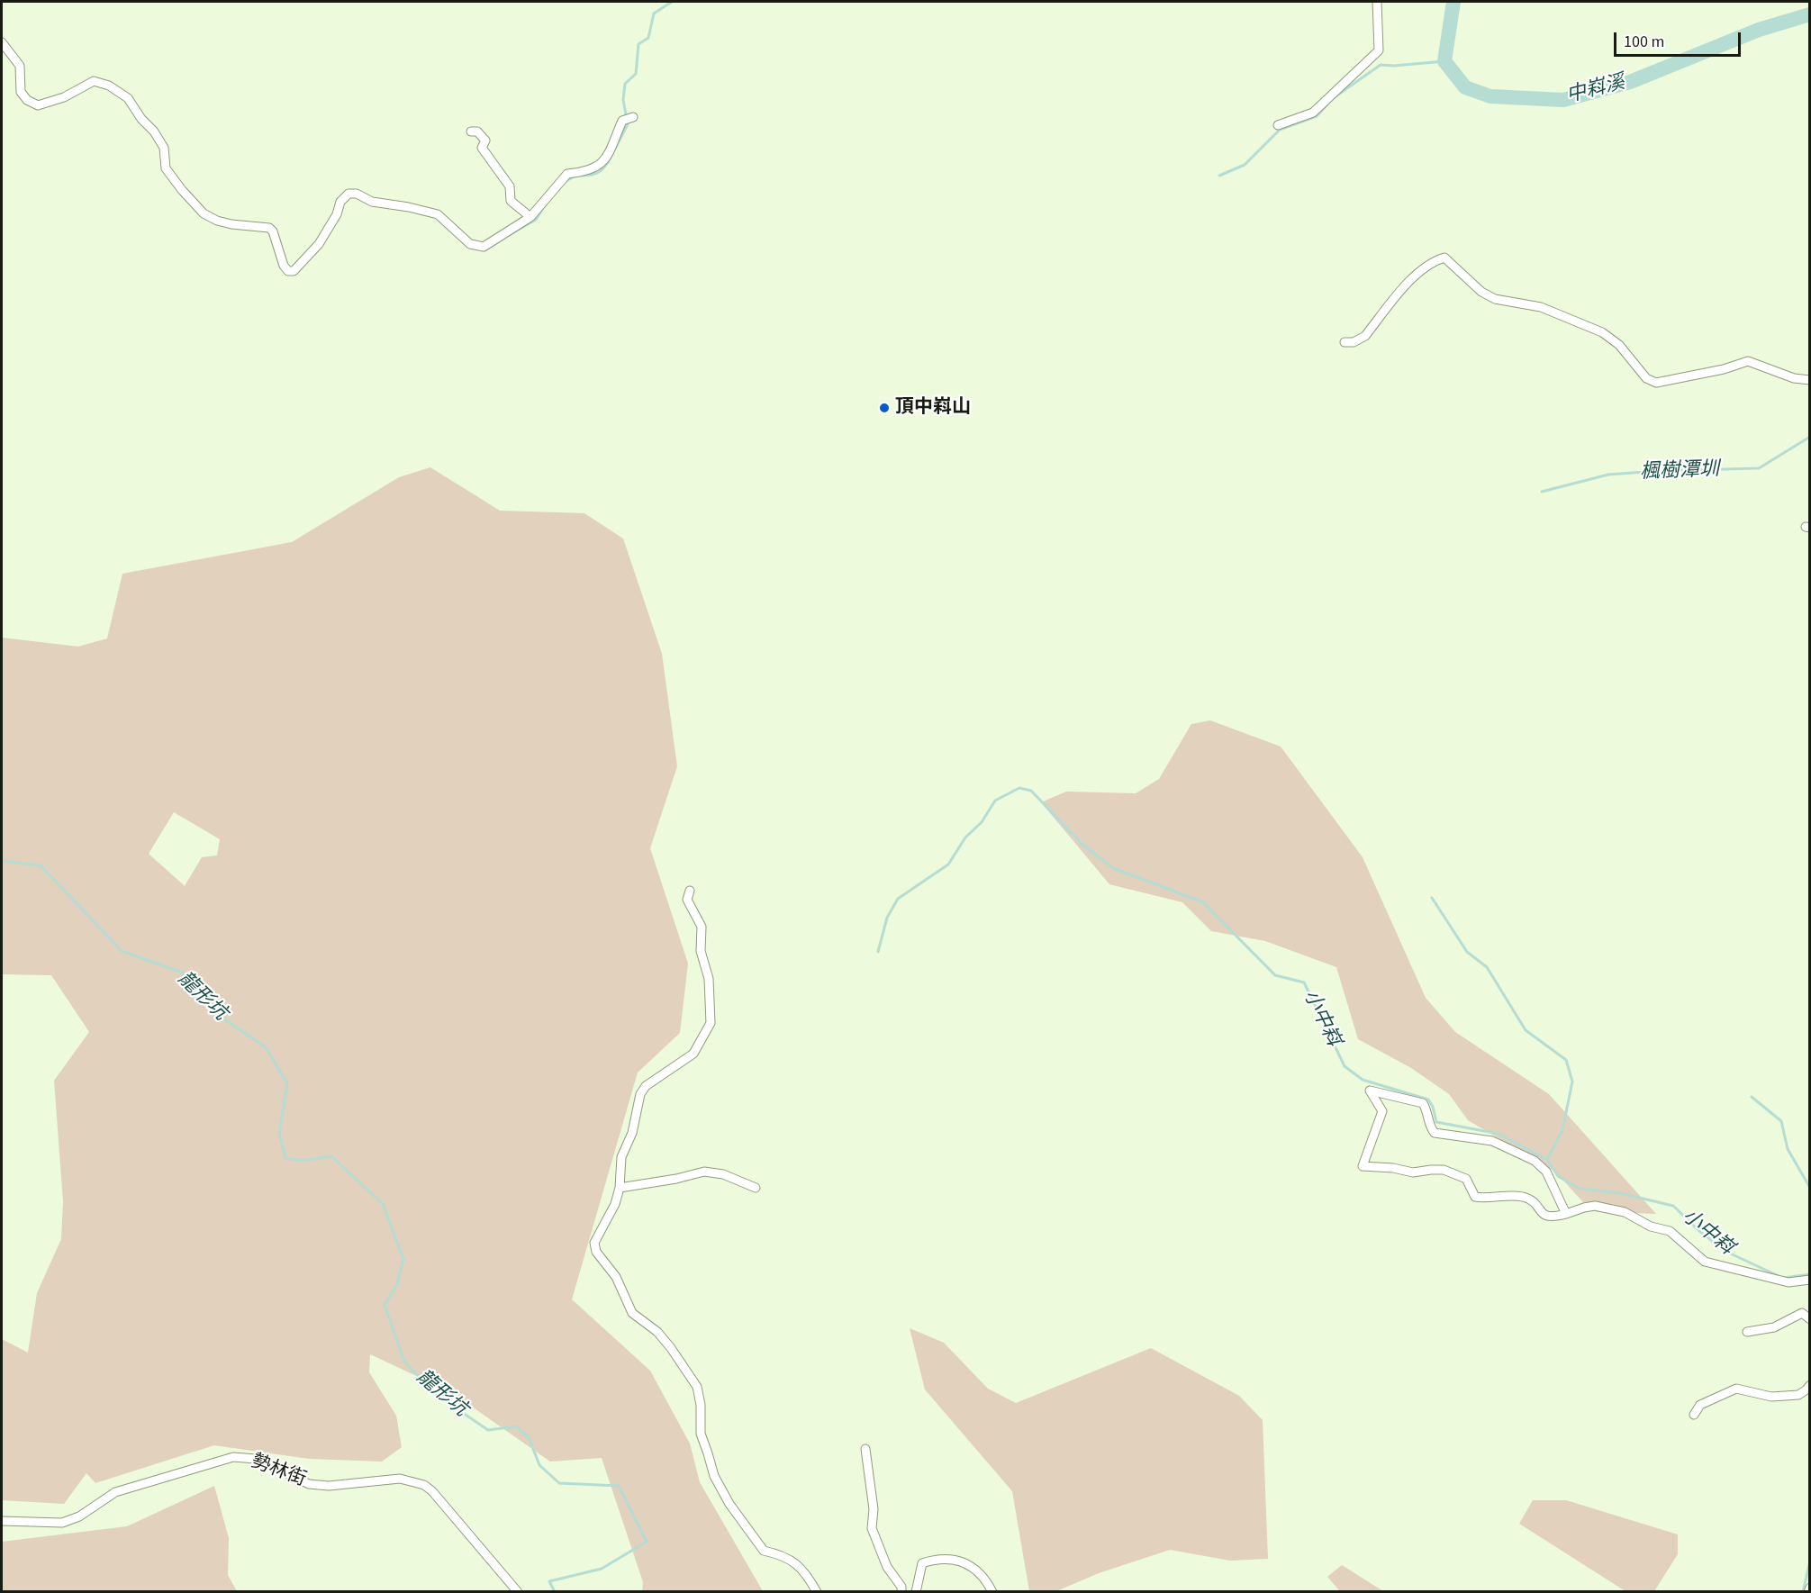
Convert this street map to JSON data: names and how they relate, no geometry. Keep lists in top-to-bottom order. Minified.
{"streets":{"street":["勢林街"]},"water":["中嵙溪","楓樹潭圳","龍形坑","小中嵙"],"places":["頂中嵙山"],"scale_bar":"100 m"}
